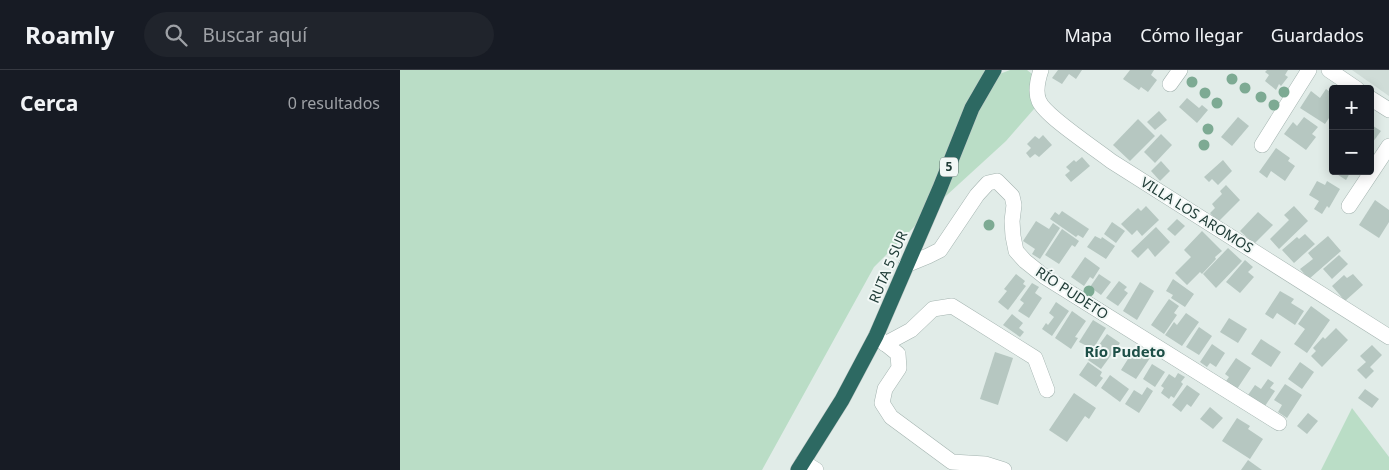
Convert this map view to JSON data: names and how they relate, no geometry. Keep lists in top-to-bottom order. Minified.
{"streets":{"highway":["5","RUTA 5 SUR"],"street":["VILLA LOS AROMOS","RÍO PUDETO"]},"crossings":[["RUTA 5 SUR","RÍO PUDETO"]],"districts":["Río Pudeto"],"page":{"header":"Roamly","search":"Buscar aquí","nav":["Mapa","Cómo llegar","Guardados"],"heading":["Cerca","0 resultados"],"map_buttons":["+","−"]}}
